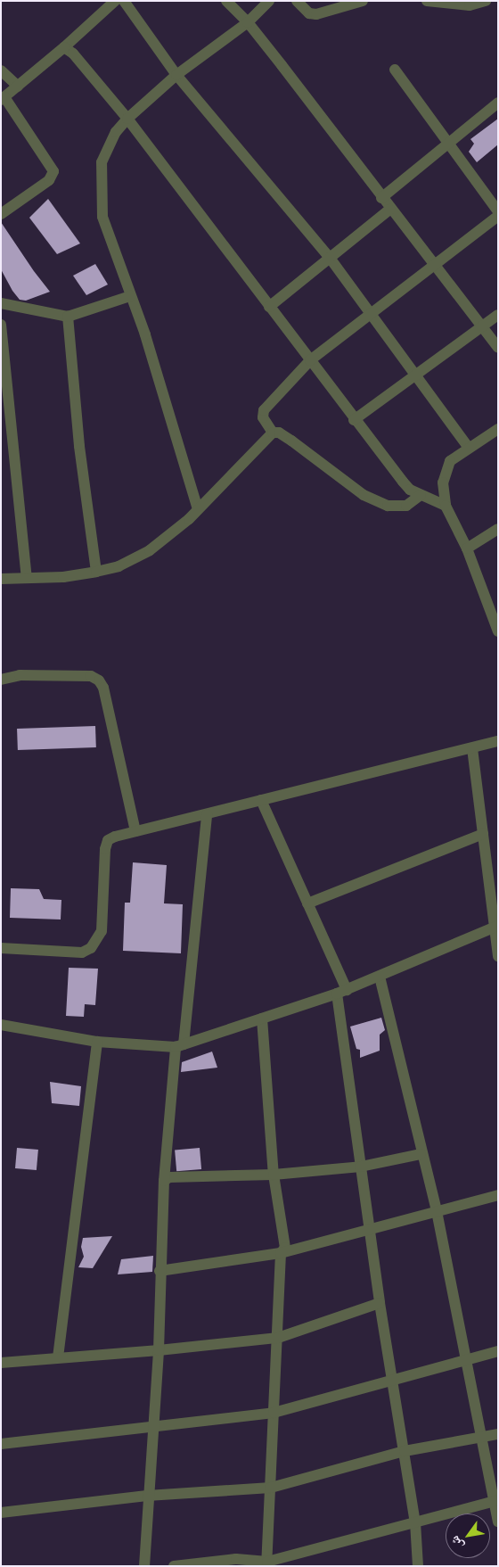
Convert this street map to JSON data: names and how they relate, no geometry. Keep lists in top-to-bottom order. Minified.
{"north":"bottom left"}
